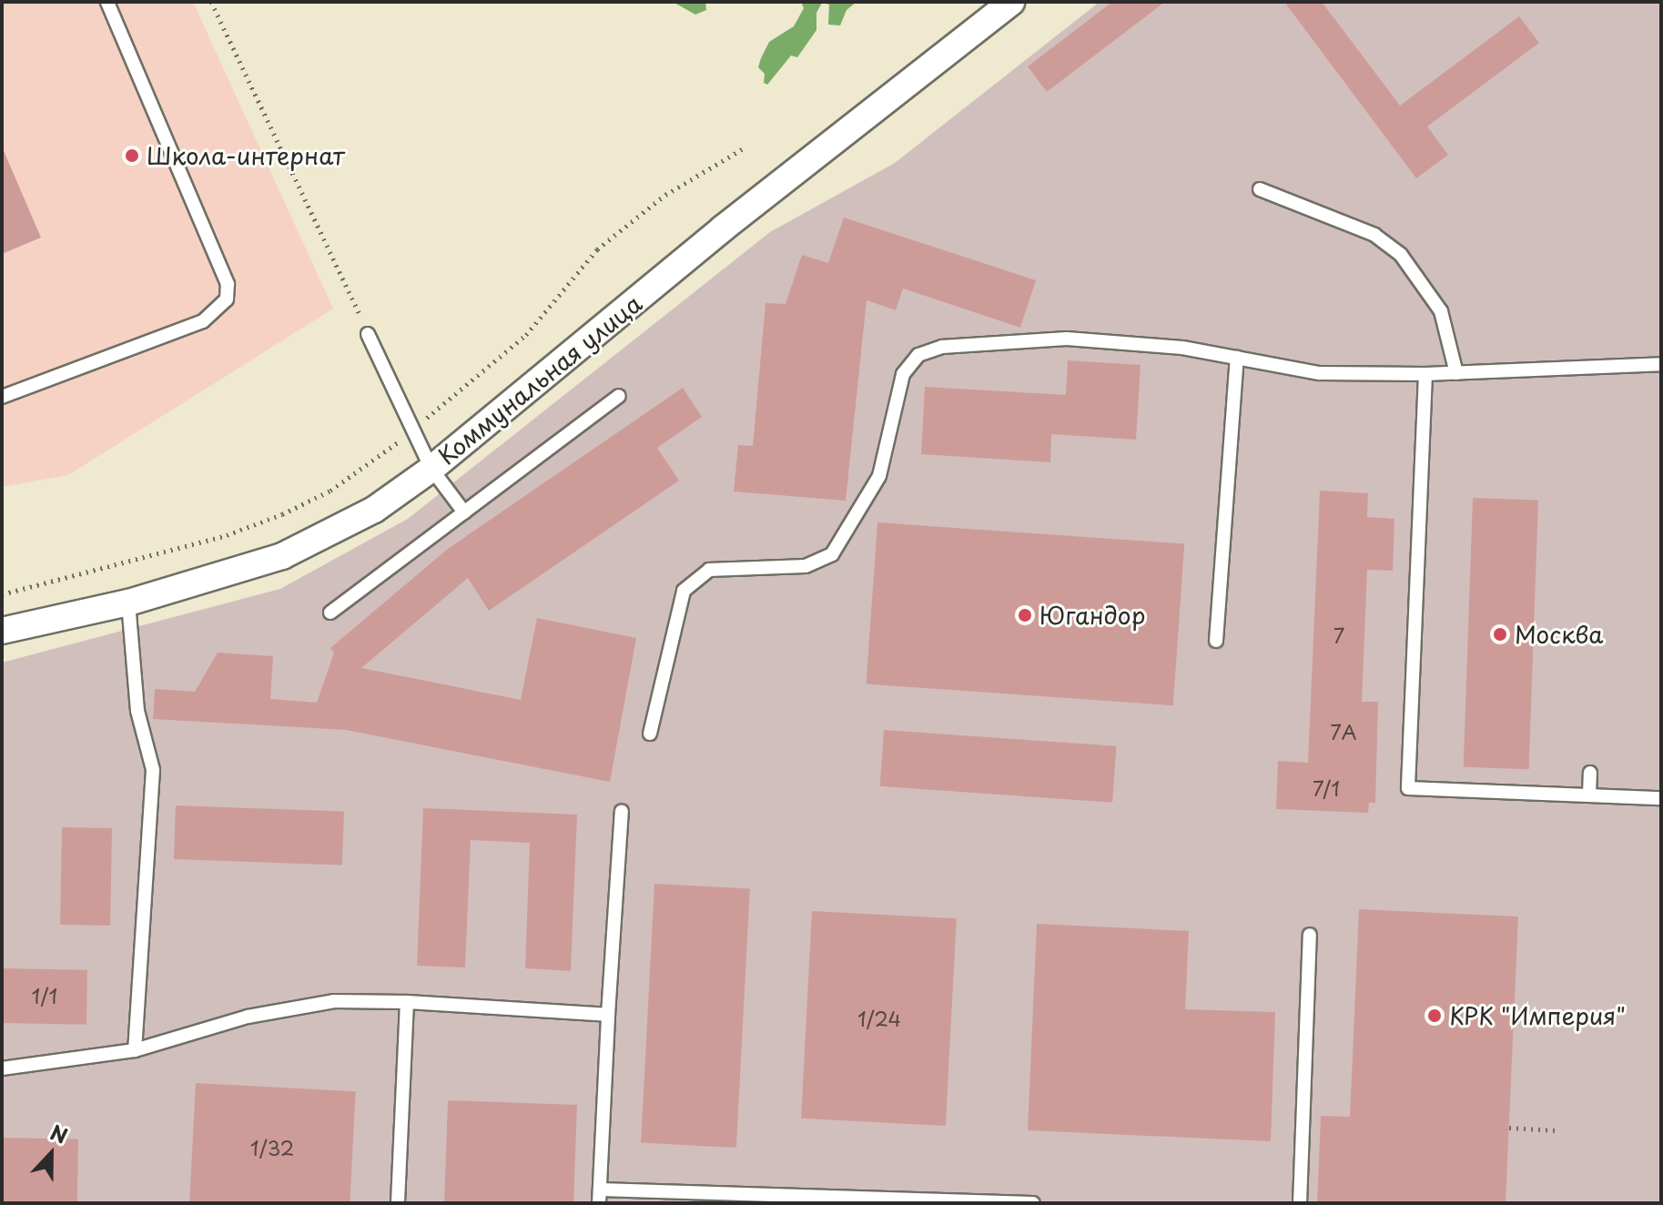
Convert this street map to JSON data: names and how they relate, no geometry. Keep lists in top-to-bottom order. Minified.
{"streets":{"street":["Коммунальная улица"]},"places":["Школа-интернат","Югандор","Москва","КРК \"Империя\""],"house_numbers":["7","7А","7/1","1/1","1/24","1/32"],"north":"top"}
